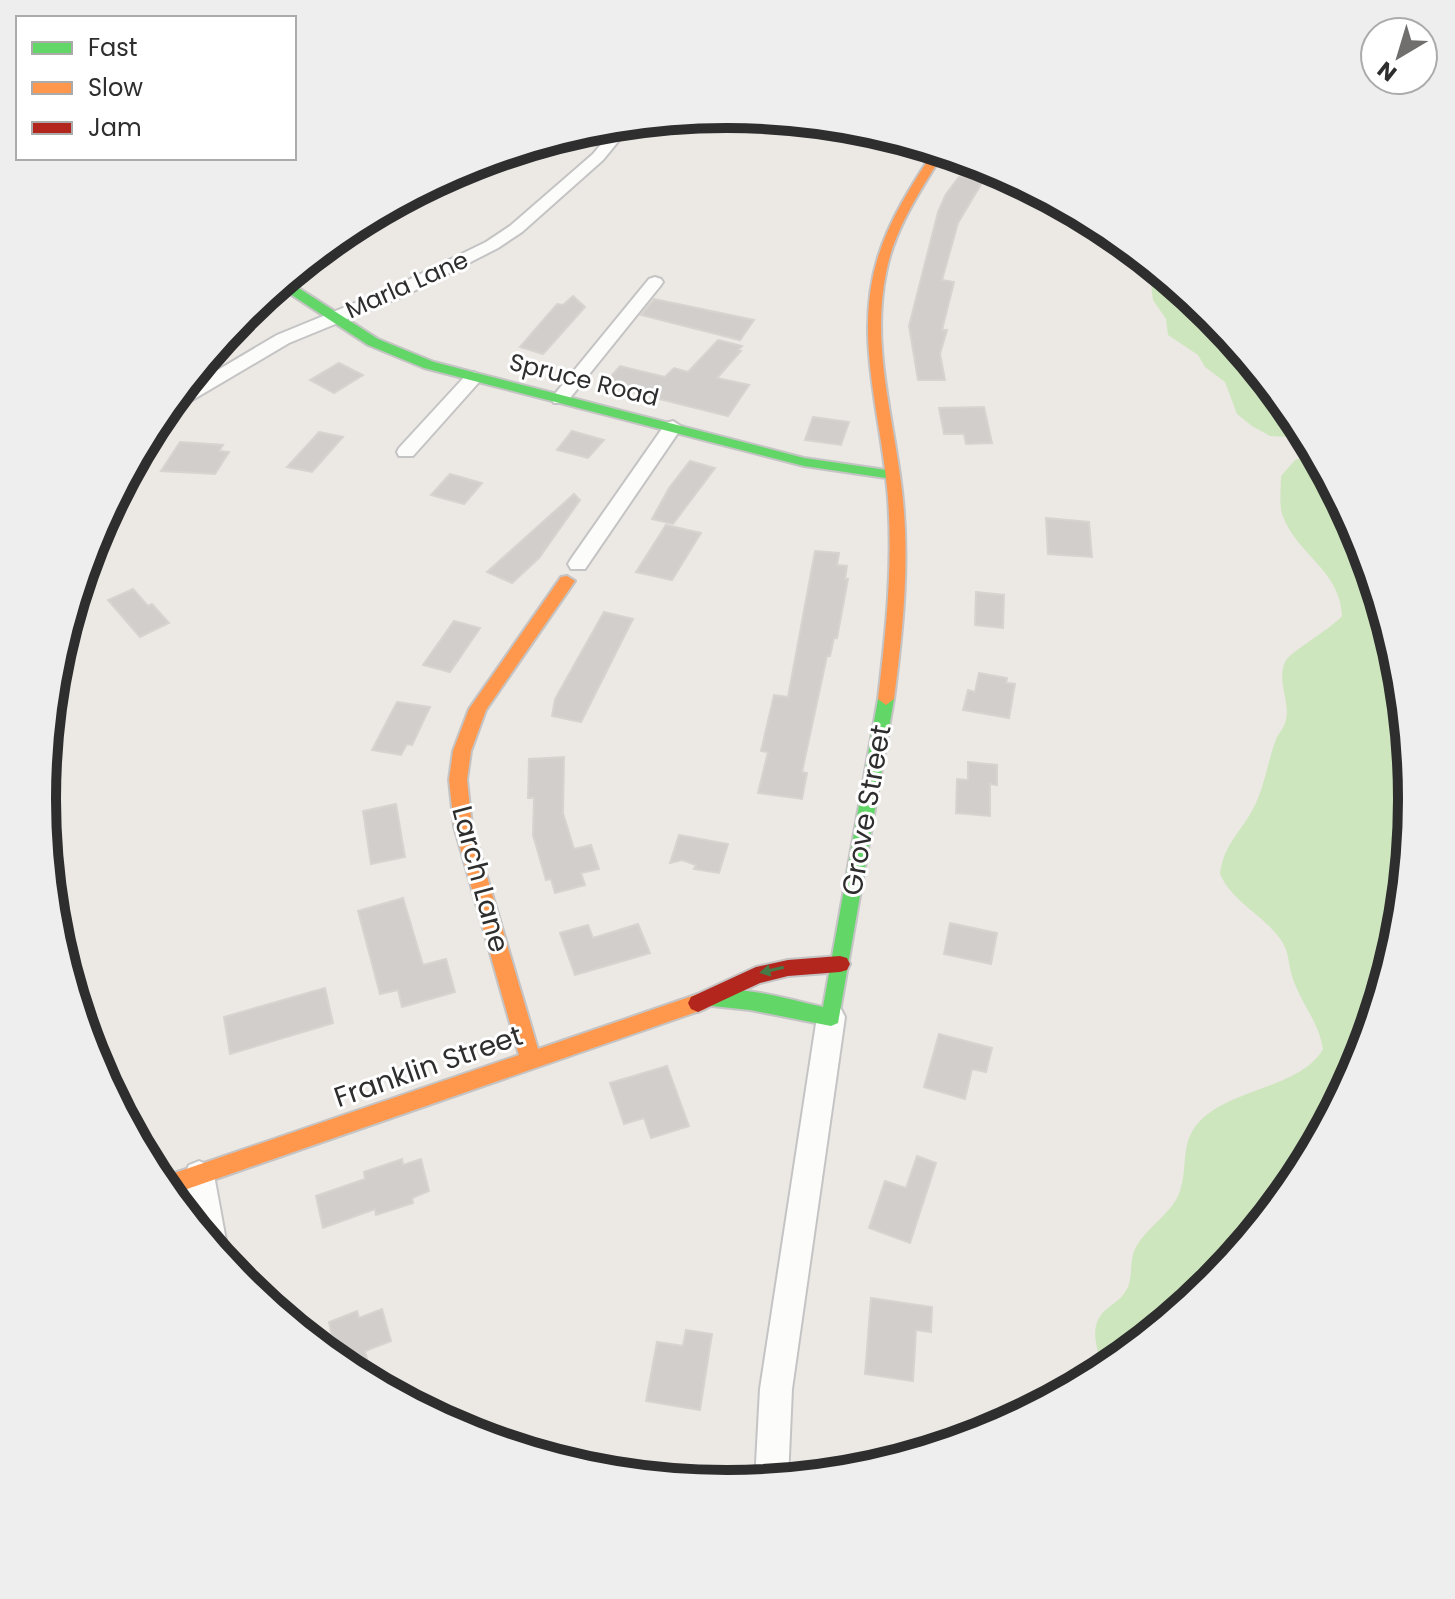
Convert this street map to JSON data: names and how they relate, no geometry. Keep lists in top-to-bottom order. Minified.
{"streets":{"main road":["Spruce Road","Grove Street","Larch Lane","Franklin Street"],"street":["Marla Lane"]},"crossings":[["Marla Lane","Spruce Road"],["Spruce Road","Grove Street"],["Spruce Road","Larch Lane"],["Grove Street","Franklin Street"],["Larch Lane","Franklin Street"]],"legend":["Fast","Slow","Jam"],"north":"bottom left"}
